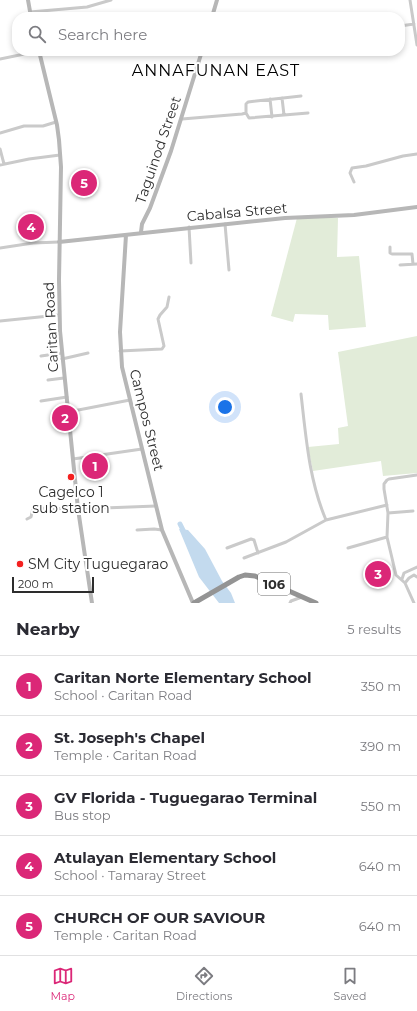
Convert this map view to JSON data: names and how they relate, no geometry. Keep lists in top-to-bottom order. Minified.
{"streets":{"highway":["106"],"street":["Taguinod Street","Cabalsa Street","Caritan Road","Campos Street"]},"crossings":[["Taguinod Street","Cabalsa Street"],["Cabalsa Street","Caritan Road"],["Cabalsa Street","Campos Street"],["Campos Street","106"]],"districts":["ANNAFUNAN EAST"],"places":["Cagelco 1 sub station","SM City Tuguegarao"],"scale_bar":"200 m","page":{"search":"Search here","pins":["5","4","2","1","3"],"scale":"200 m","heading":["Nearby","5 results"],"list":[{"mark":"1","name":"Caritan Norte Elementary School","note":"School · Caritan Road","value":"350 m"},{"mark":"2","name":"St. Joseph's Chapel","note":"Temple · Caritan Road","value":"390 m"},{"mark":"3","name":"GV Florida - Tuguegarao Terminal","note":"Bus stop","value":"550 m"},{"mark":"4","name":"Atulayan Elementary School","note":"School · Tamaray Street","value":"640 m"},{"mark":"5","name":"CHURCH OF OUR SAVIOUR","note":"Temple · Caritan Road","value":"640 m"}],"nav":["Map","Directions","Saved"]}}
